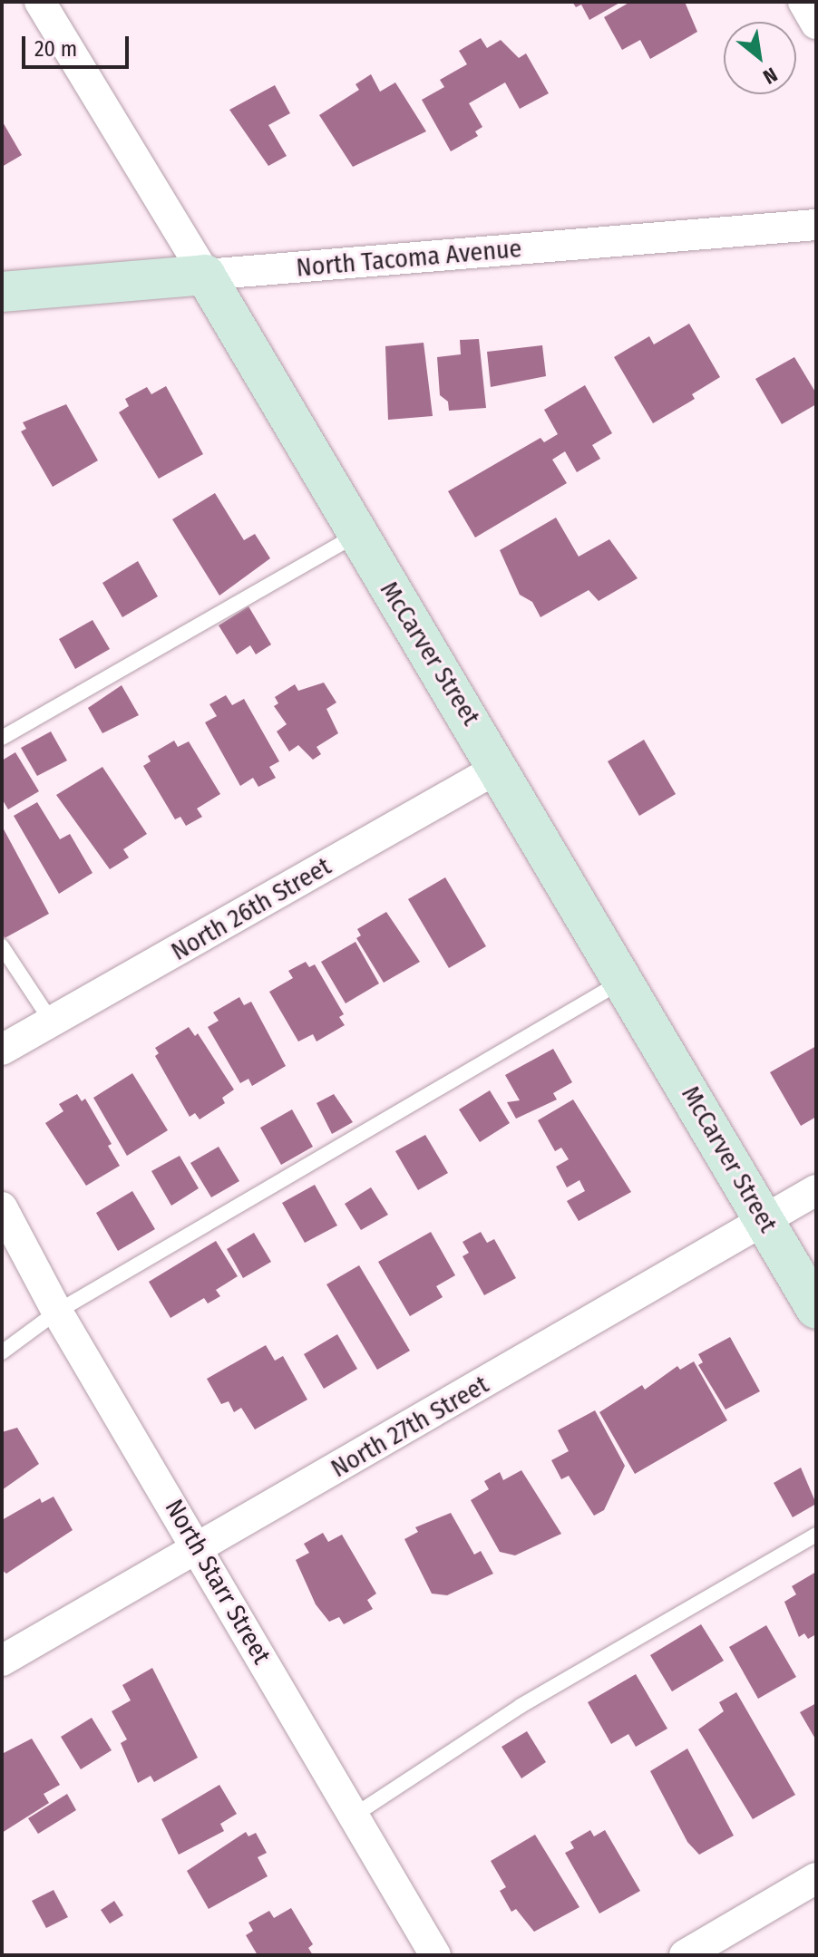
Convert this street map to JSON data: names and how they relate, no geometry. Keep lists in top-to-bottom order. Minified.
{"streets":{"street":["North Tacoma Avenue","McCarver Street","North 26th Street","North 27th Street","North Starr Street"]},"crossings":[["North Tacoma Avenue","McCarver Street"],["McCarver Street","North 26th Street"],["McCarver Street","North 27th Street"],["North 27th Street","North Starr Street"]],"scale_bar":"20 m","north":"bottom right"}
